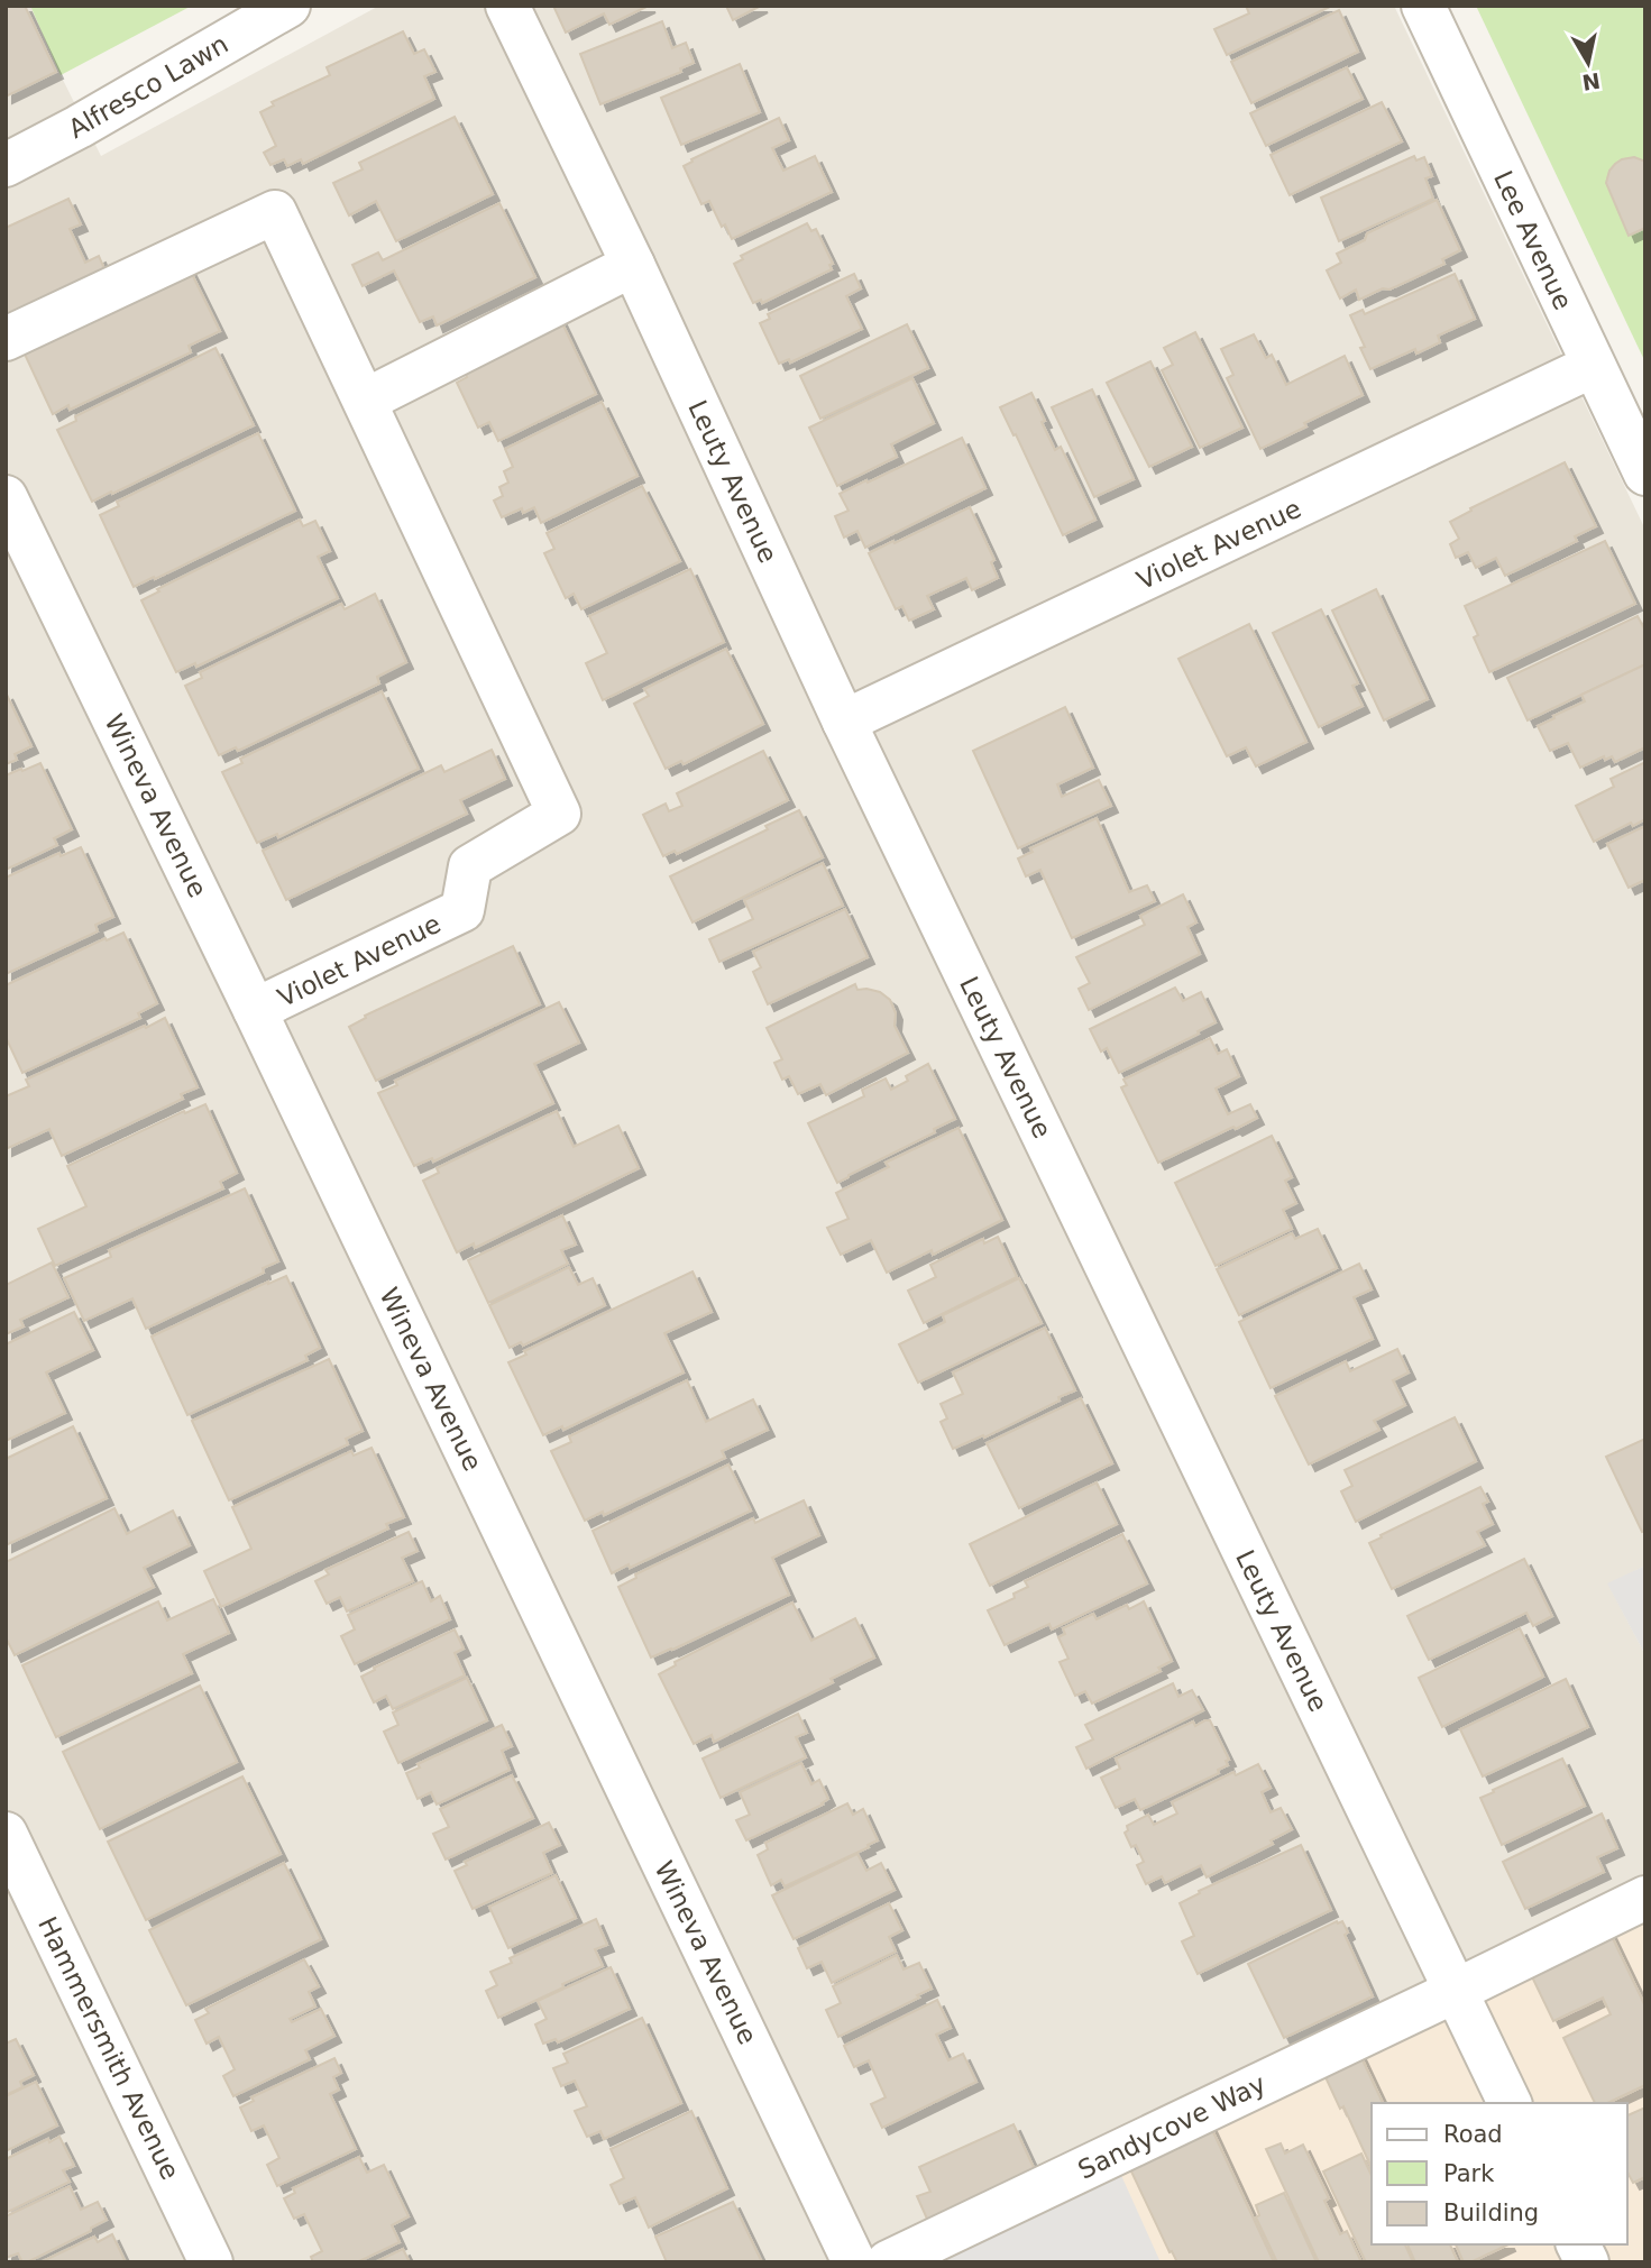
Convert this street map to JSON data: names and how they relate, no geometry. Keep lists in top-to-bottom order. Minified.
{"streets":{"street":["Alfresco Lawn","Lee Avenue","Leuty Avenue","Violet Avenue","Wineva Avenue","Hammersmith Avenue","Sandycove Way"]},"crossings":[["Lee Avenue","Violet Avenue"],["Leuty Avenue","Violet Avenue"],["Leuty Avenue","Sandycove Way"],["Violet Avenue","Wineva Avenue"]],"legend":["Road","Park","Building"],"north":"bottom"}
